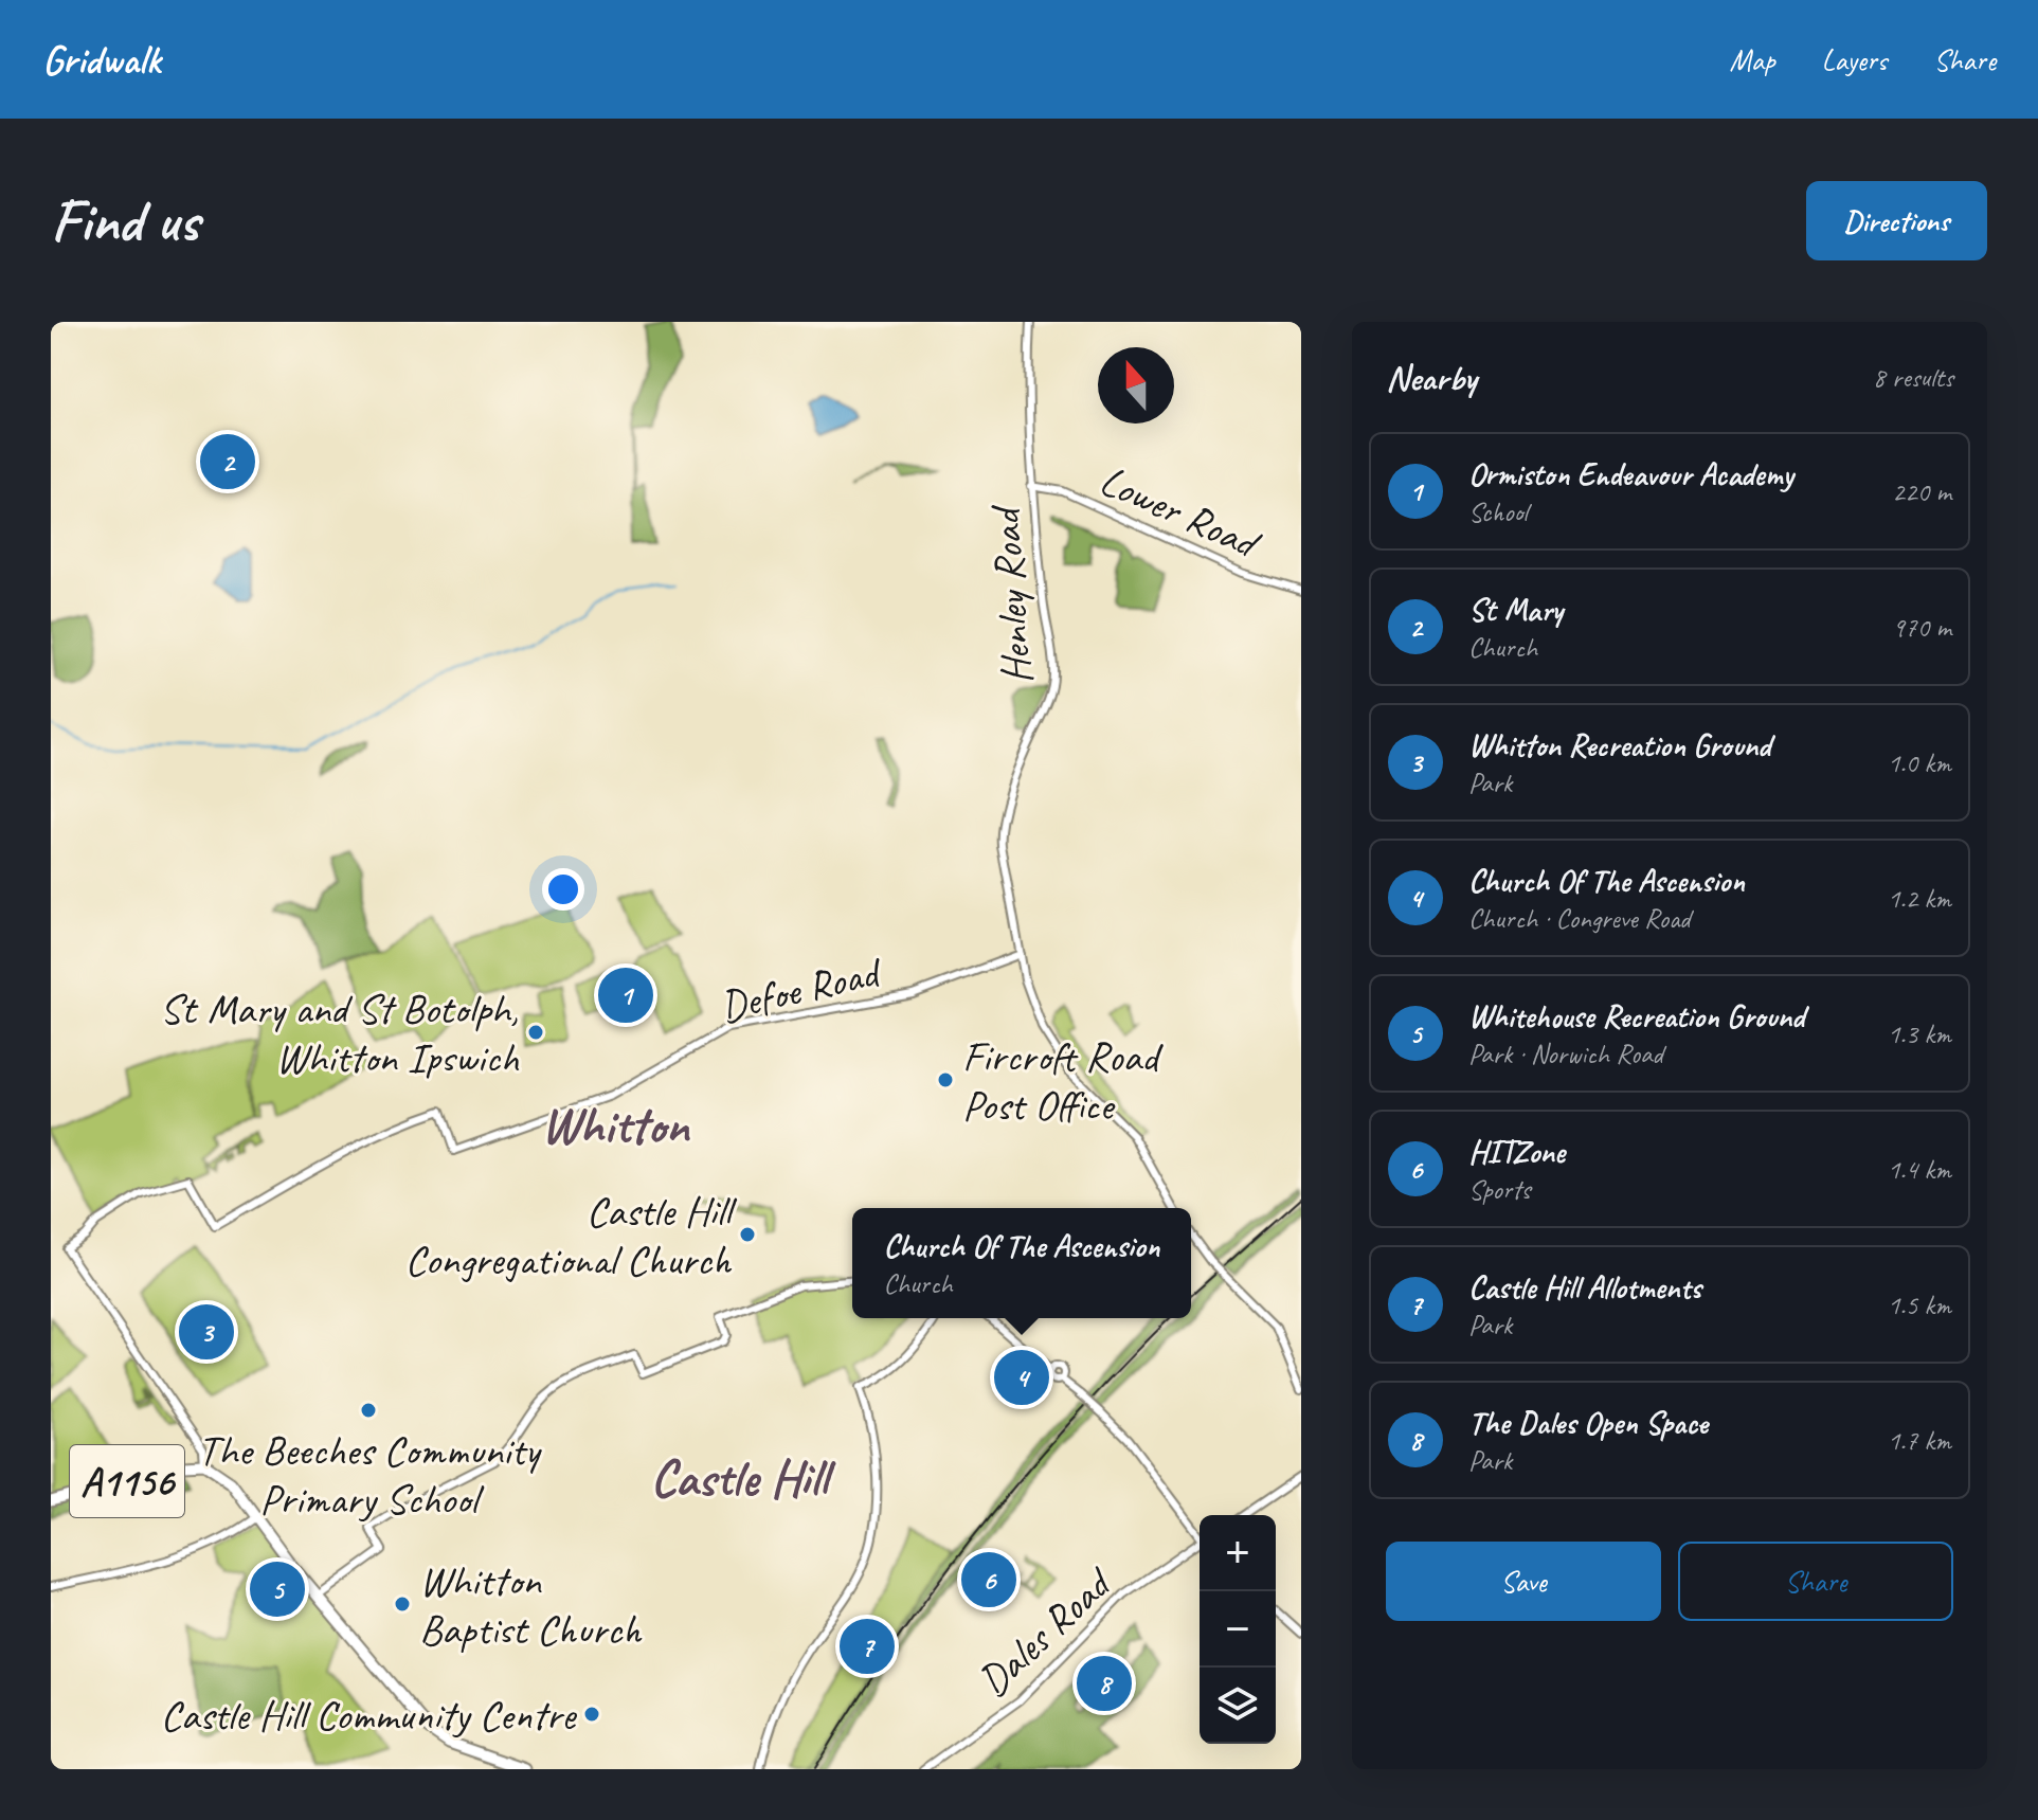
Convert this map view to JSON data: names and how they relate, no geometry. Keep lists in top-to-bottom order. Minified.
{"streets":{"main road":["A1156"],"street":["Lower Road","Henley Road","Defoe Road","Dales Road"]},"crossings":[["Lower Road","Henley Road"],["Henley Road","Defoe Road"],["Defoe Road","A1156"]],"districts":["Whitton","Castle Hill"],"places":["St Mary and St Botolph, Whitton Ipswich","Fircroft Road Post Office","Castle Hill Congregational Church","The Beeches Community Primary School","Whitton Baptist Church","Castle Hill Community Centre"],"north":"top","page":{"header":"Gridwalk","nav":["Map","Layers","Share"],"buttons":["Directions",["Save","Share"]],"title":"Find us","heading":["Nearby","8 results"],"pins":["2","1","3","4","6","5","7","8"],"list":[{"mark":"1","name":"Ormiston Endeavour Academy","note":"School","value":"220 m"},{"mark":"2","name":"St Mary","note":"Church","value":"970 m"},{"mark":"3","name":"Whitton Recreation Ground","note":"Park","value":"1.0 km"},{"mark":"4","name":"Church Of The Ascension","note":"Church · Congreve Road","value":"1.2 km"},{"mark":"5","name":"Whitehouse Recreation Ground","note":"Park · Norwich Road","value":"1.3 km"},{"mark":"6","name":"HITZone","note":"Sports","value":"1.4 km"},{"mark":"7","name":"Castle Hill Allotments","note":"Park","value":"1.5 km"},{"mark":"8","name":"The Dales Open Space","note":"Park","value":"1.7 km"}],"popup":["Church Of The Ascension","Church"],"map_buttons":["+","−"]}}
